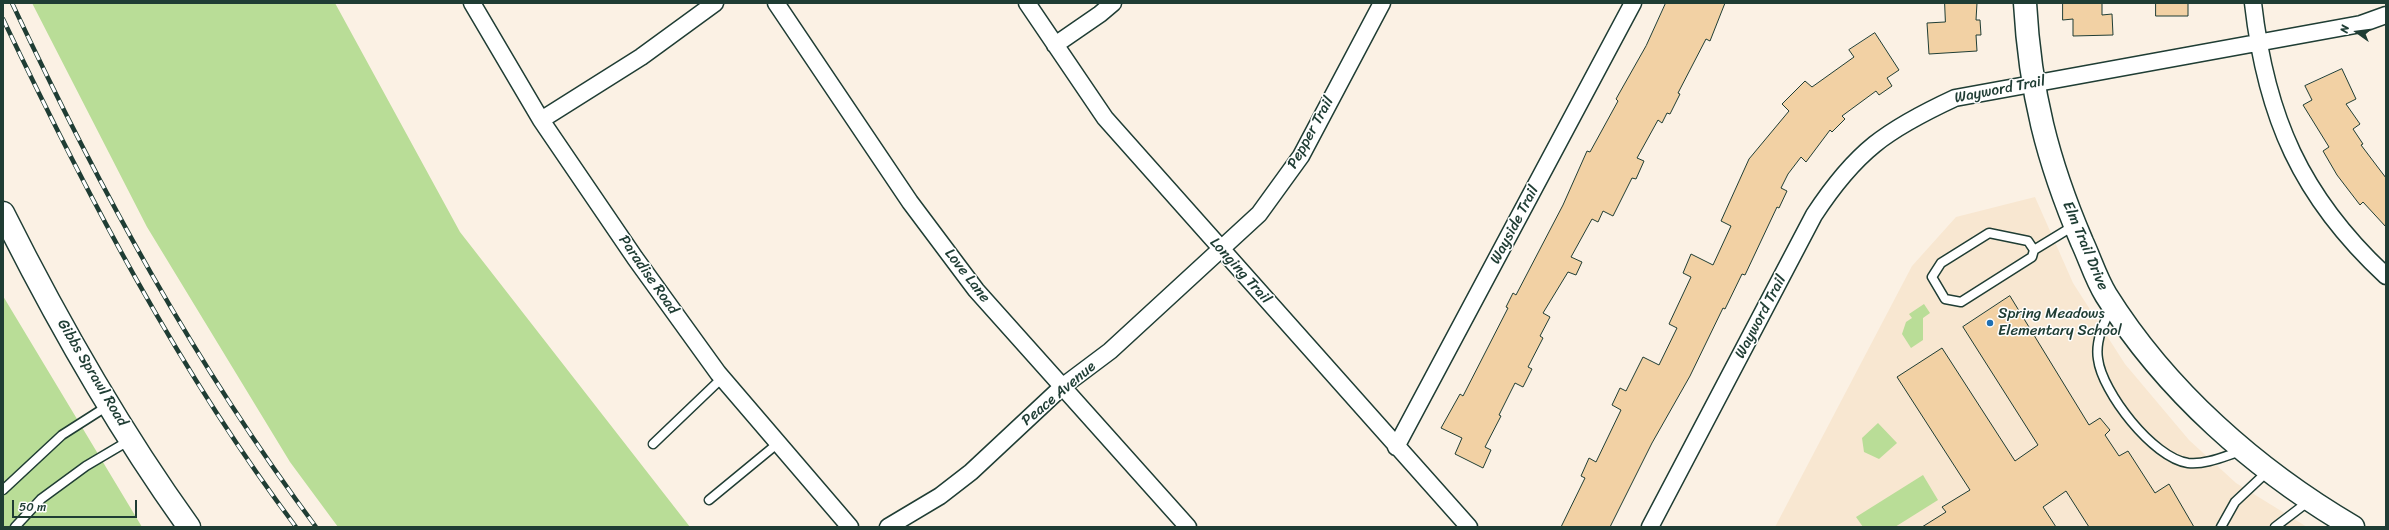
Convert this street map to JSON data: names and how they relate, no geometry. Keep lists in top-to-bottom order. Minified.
{"streets":{"street":["Wayword Trail","Pepper Trail","Wayside Trail","Elm Trail Drive","Longing Trail","Paradise Road","Love Lane","Gibbs Sprawl Road","Peace Avenue"]},"crossings":[["Wayword Trail","Elm Trail Drive"],["Pepper Trail","Longing Trail"],["Pepper Trail","Peace Avenue"],["Wayside Trail","Longing Trail"],["Longing Trail","Peace Avenue"],["Love Lane","Peace Avenue"]],"places":["Spring Meadows Elementary School"],"scale_bar":"50 m","north":"left"}
